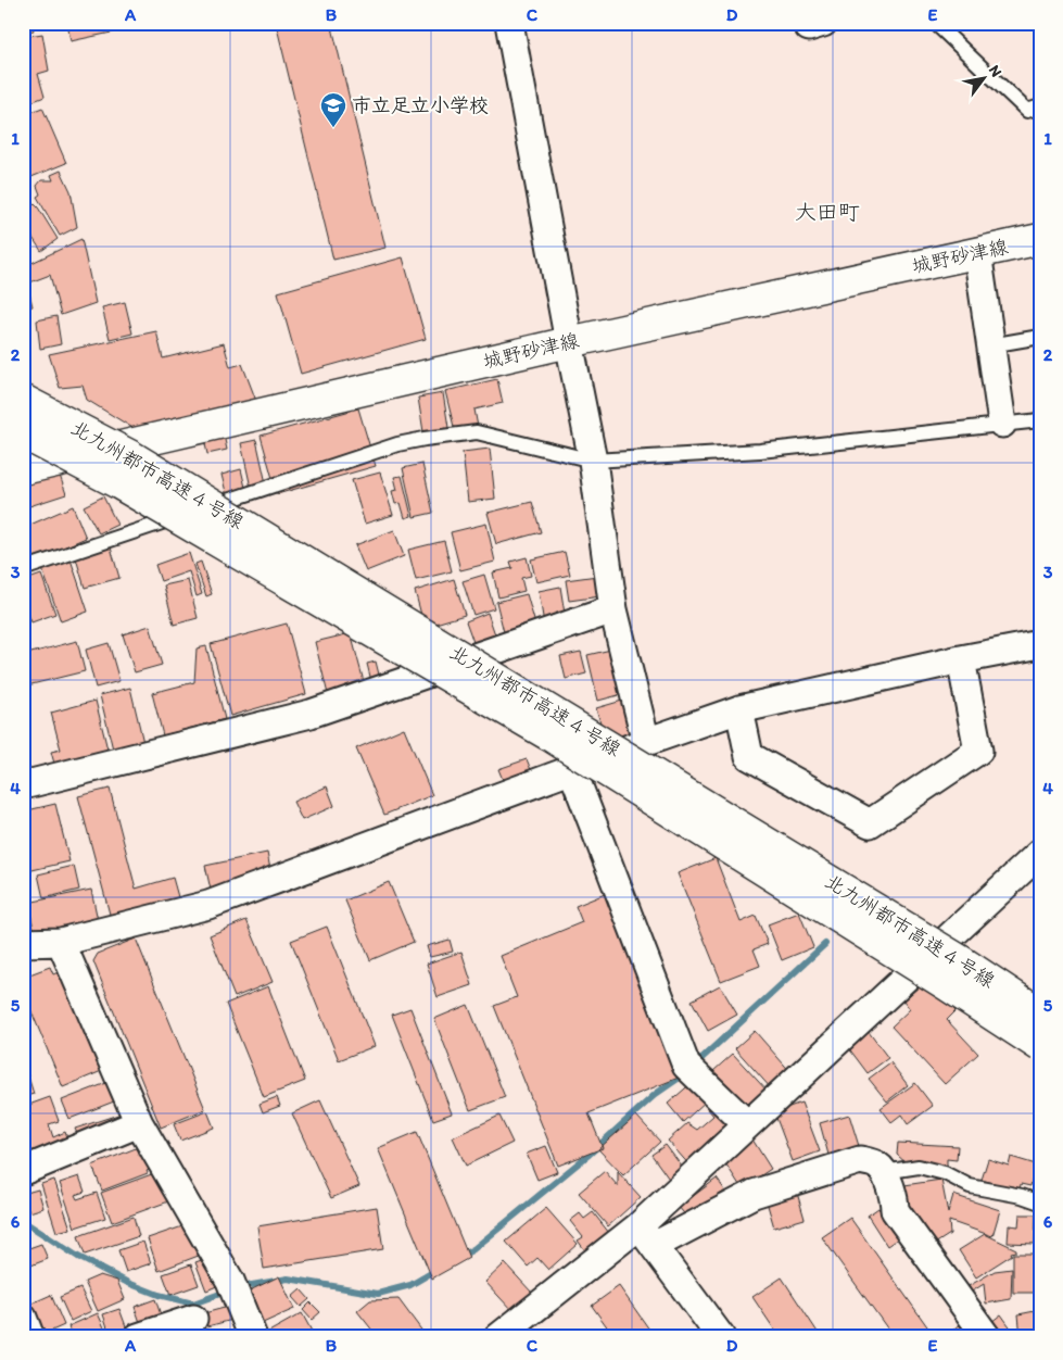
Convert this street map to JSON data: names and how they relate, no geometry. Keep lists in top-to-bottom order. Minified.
{"streets":{"main road":["城野砂津線","北九州都市高速４号線"]},"districts":["大田町"],"places":{"school or university":["市立足立小学校"]},"north":"top right","grid":{"columns":["A","B","C","D","E"],"rows":["1","2","3","4","5","6"]}}
